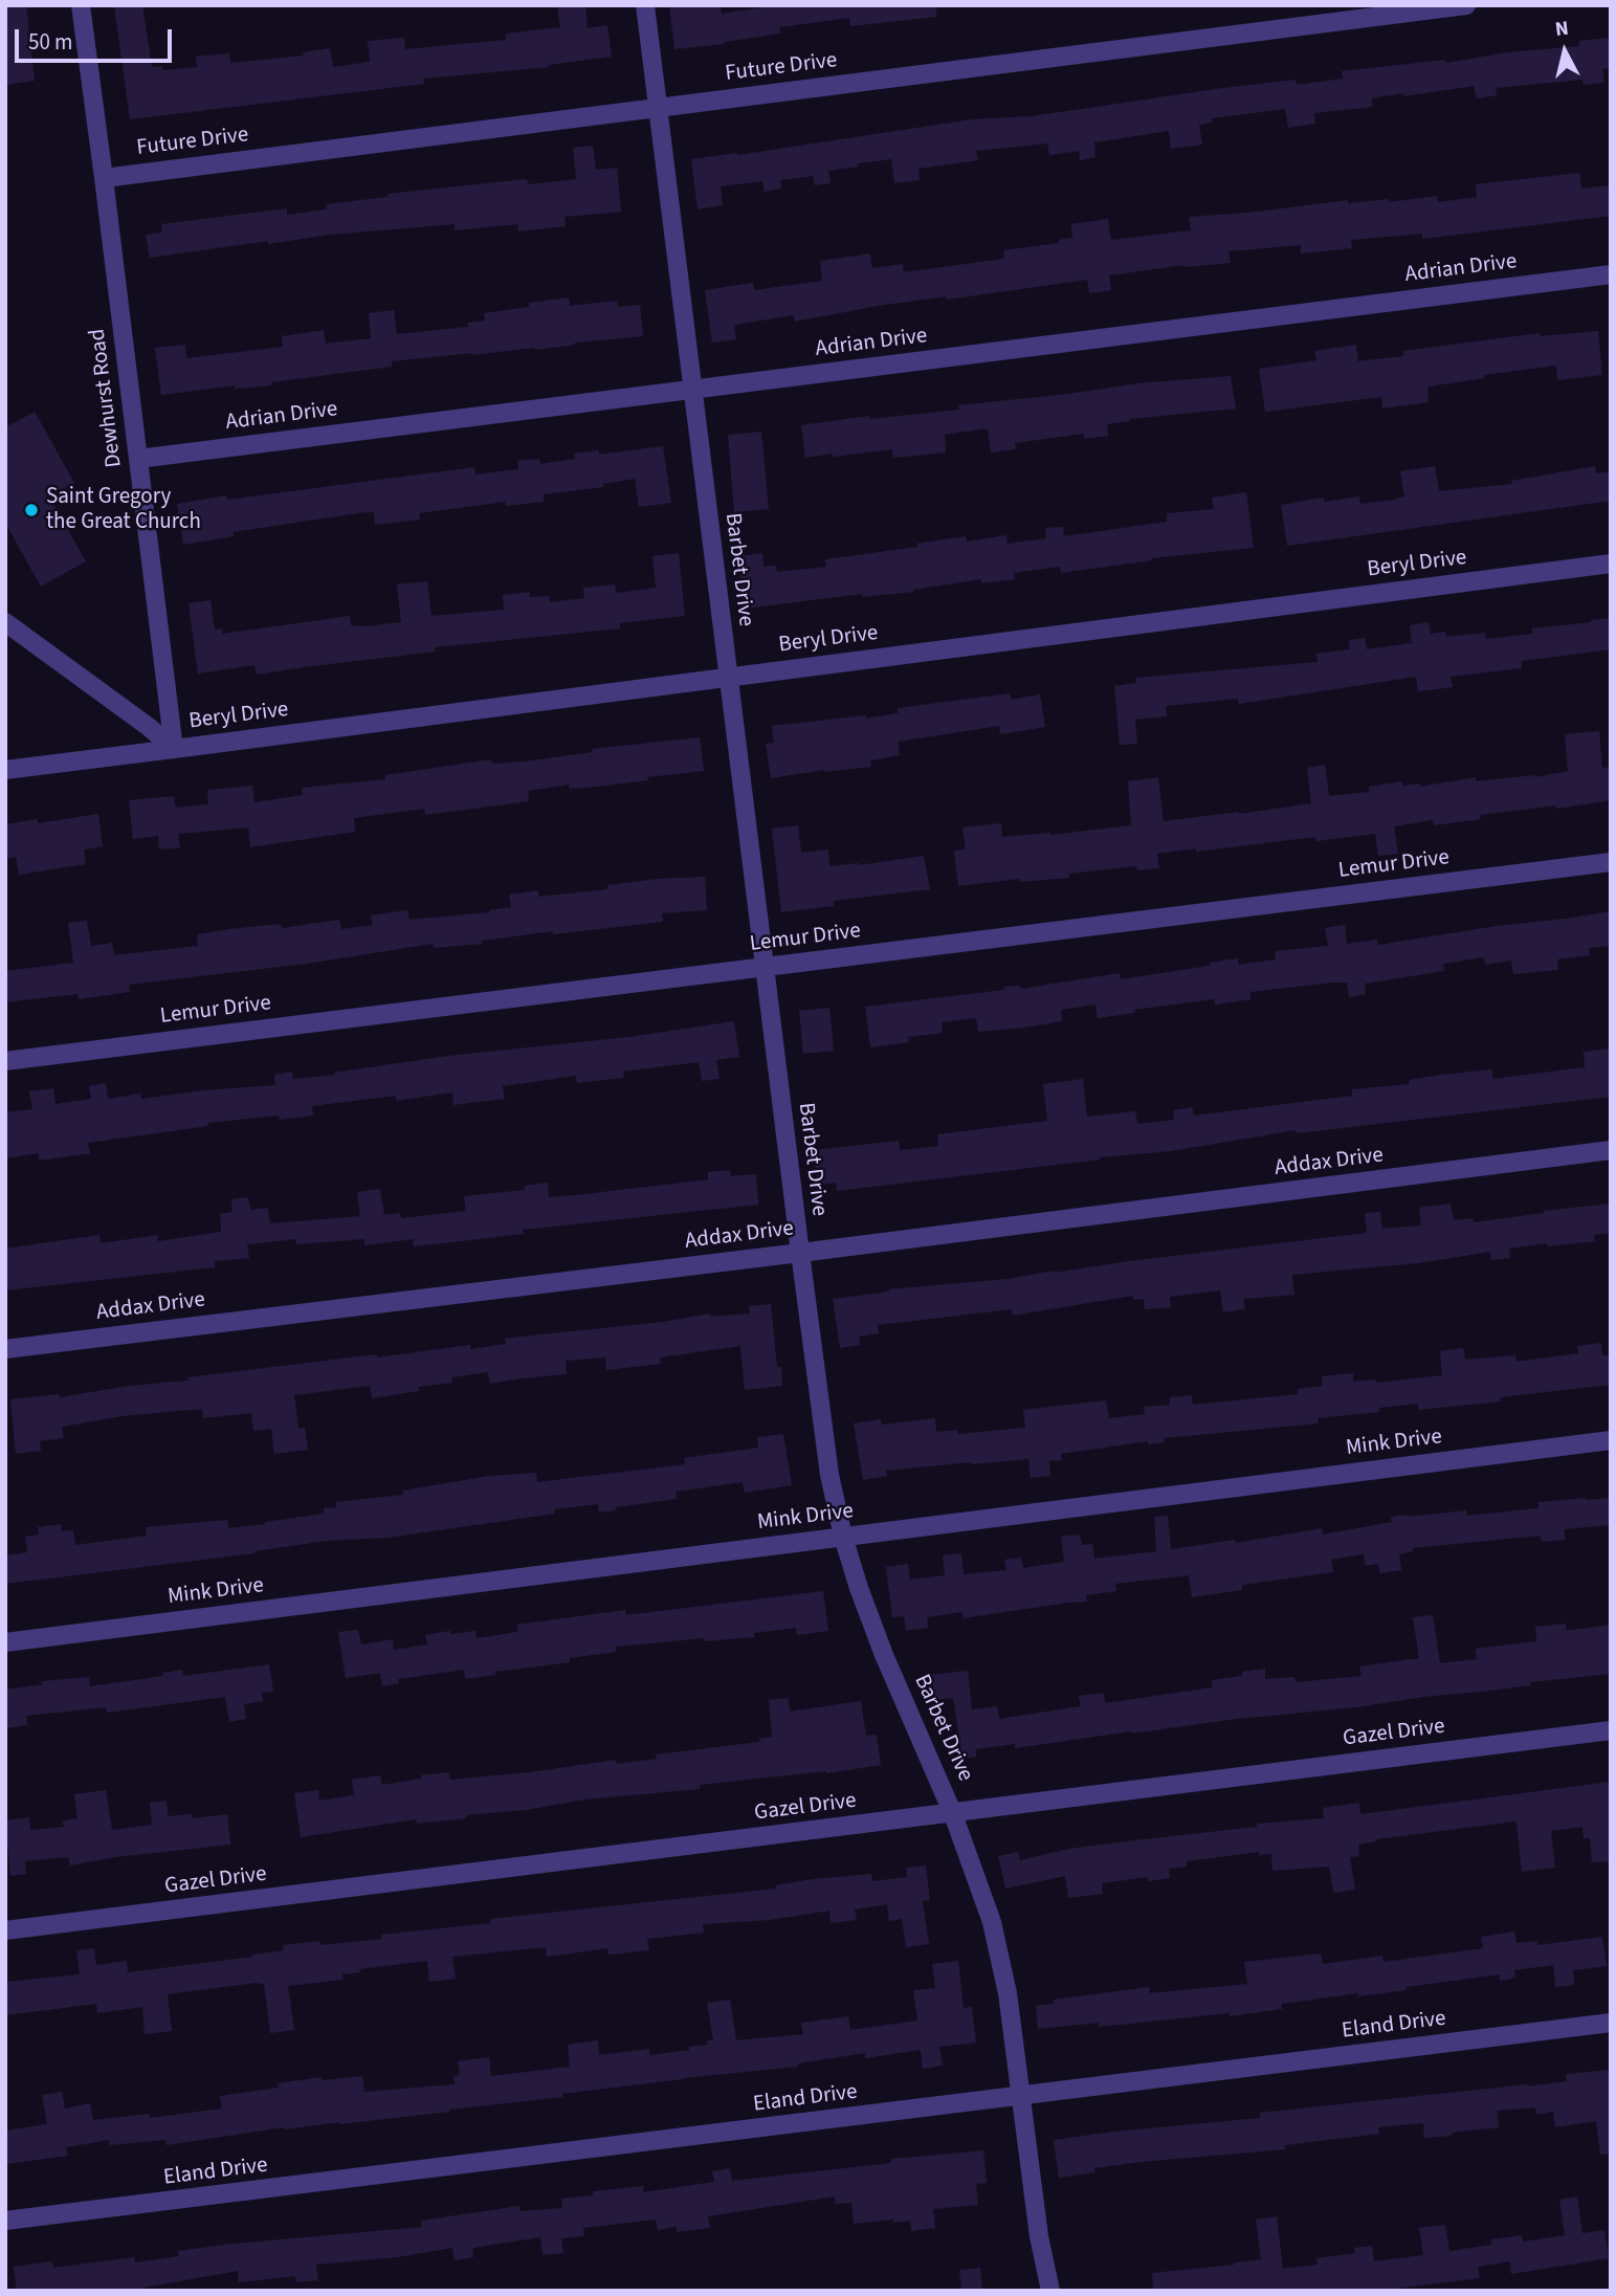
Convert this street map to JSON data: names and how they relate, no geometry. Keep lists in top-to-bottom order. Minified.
{"streets":{"street":["Future Drive","Adrian Drive","Dewhurst Road","Beryl Drive","Barbet Drive","Lemur Drive","Addax Drive","Mink Drive","Gazel Drive","Eland Drive"]},"crossings":[["Future Drive","Dewhurst Road"],["Future Drive","Barbet Drive"],["Adrian Drive","Dewhurst Road"],["Adrian Drive","Barbet Drive"],["Dewhurst Road","Beryl Drive"],["Beryl Drive","Barbet Drive"],["Barbet Drive","Lemur Drive"],["Barbet Drive","Addax Drive"],["Barbet Drive","Mink Drive"],["Barbet Drive","Gazel Drive"],["Barbet Drive","Eland Drive"]],"places":["Saint Gregory the Great Church"],"scale_bar":"50 m","north":"top"}
